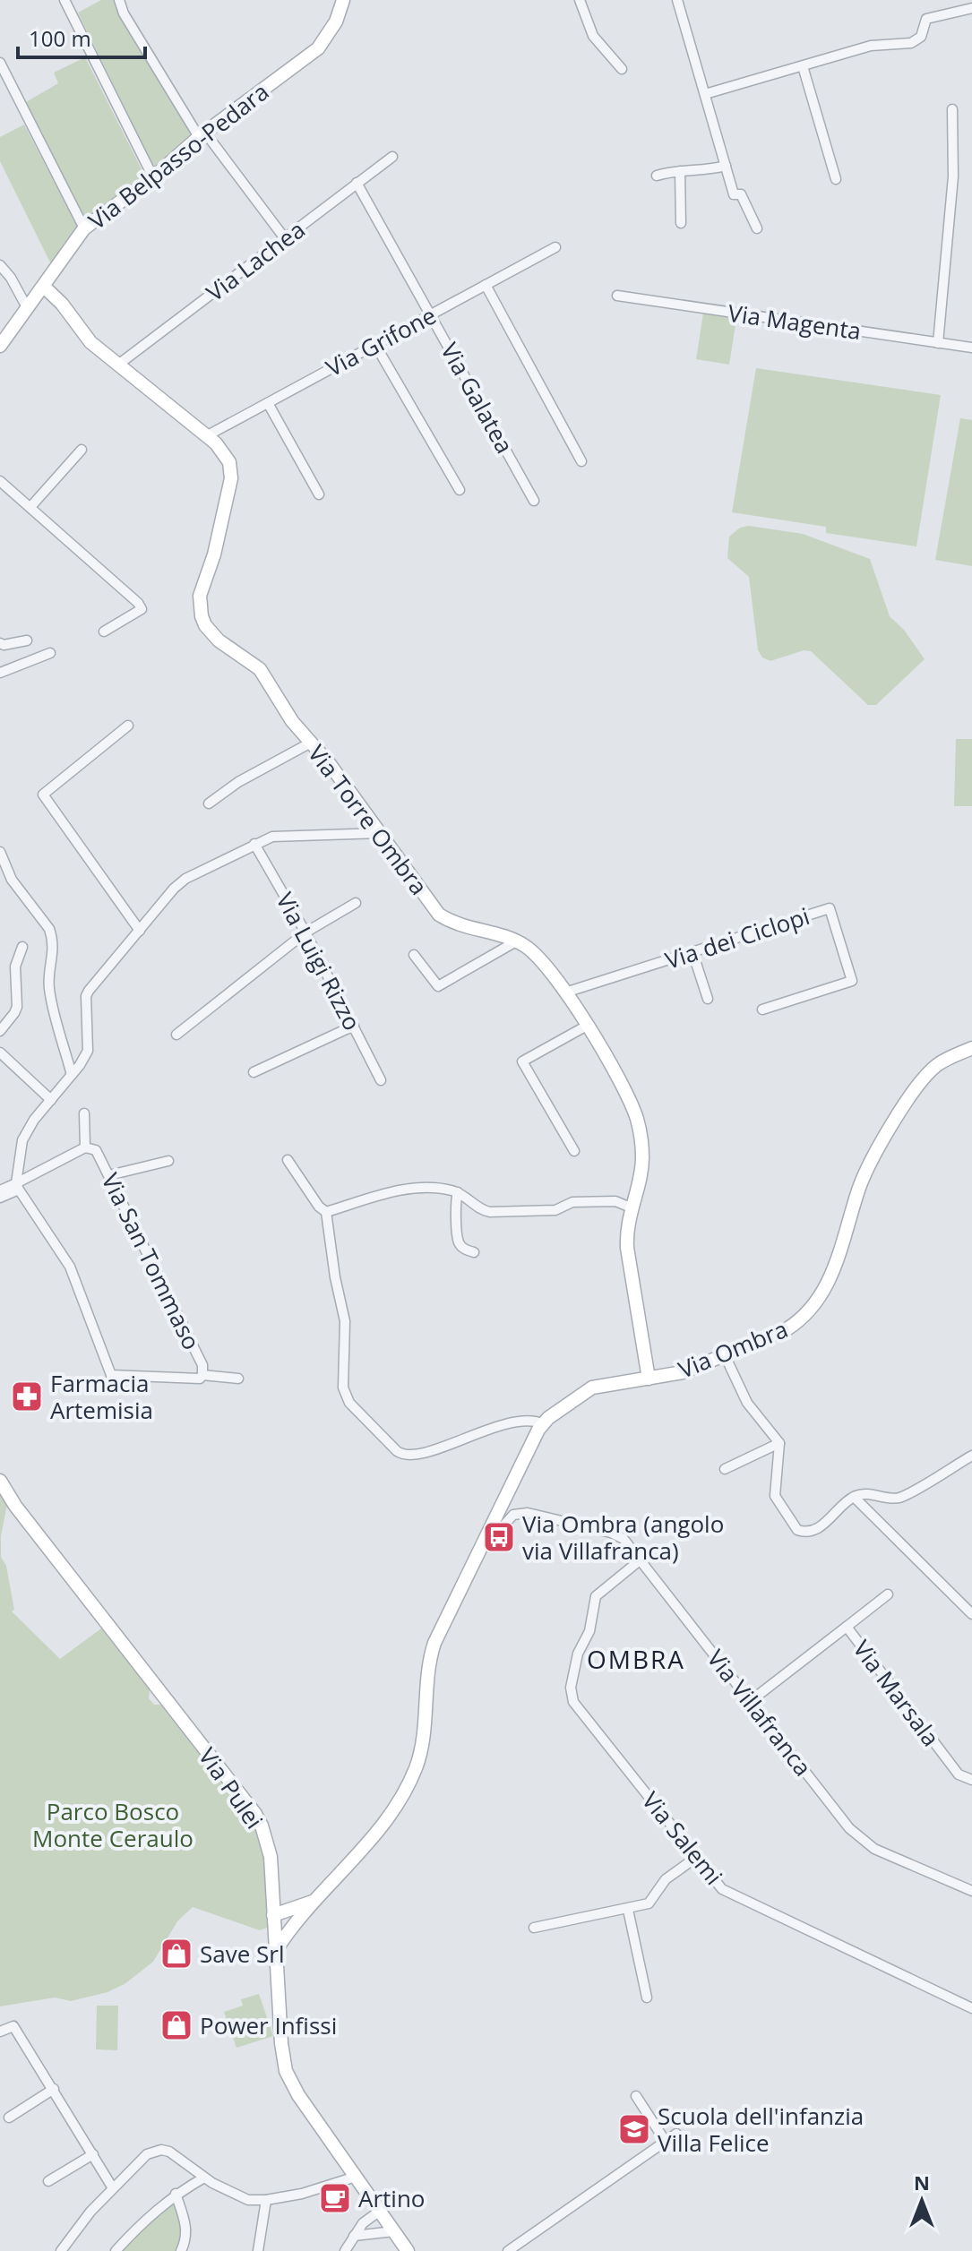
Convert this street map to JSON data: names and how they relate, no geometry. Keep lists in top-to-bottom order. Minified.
{"streets":{"main road":["Via Belpasso-Pedara","Via Torre Ombra","Via Ombra","Via Pulei"],"street":["Via Lachea","Via Magenta","Via Grifone","Via Galatea","Via dei Ciclopi","Via Luigi Rizzo","Via San Tommaso","Via Marsala","Via Villafranca","Via Salemi"]},"crossings":[["Via Belpasso-Pedara","Via Torre Ombra"],["Via Lachea","Via Galatea"],["Via Lachea","Via Torre Ombra"],["Via Grifone","Via Galatea"],["Via Grifone","Via Torre Ombra"],["Via Torre Ombra","Via dei Ciclopi"],["Via Torre Ombra","Via Ombra"],["Via Ombra","Via Villafranca"],["Via Marsala","Via Villafranca"],["Via Villafranca","Via Salemi"]],"districts":["OMBRA"],"parks":["Parco Bosco Monte Ceraulo"],"places":{"pharmacy":["Farmacia Artemisia"],"bus stop":["Via Ombra (angolo via Villafranca)"],"shop":["Save Srl","Power Infissi"],"school or university":["Scuola dell'infanzia Villa Felice"],"cafe":["Artino"]},"scale_bar":"100 m","north":"top"}
